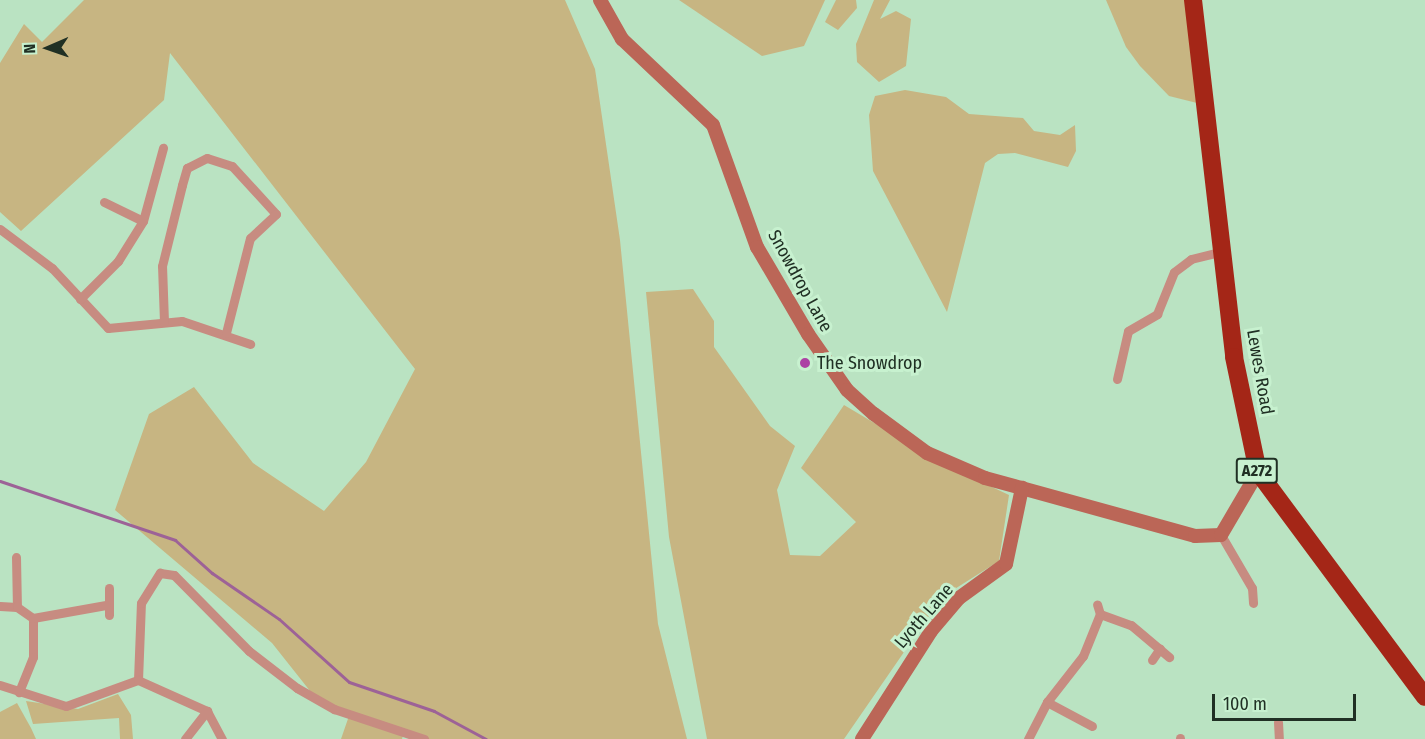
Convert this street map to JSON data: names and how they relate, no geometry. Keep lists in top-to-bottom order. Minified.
{"streets":{"highway":["Lewes Road","A272"],"street":["Snowdrop Lane","Lyoth Lane"]},"crossings":[["Snowdrop Lane","Lyoth Lane"]],"places":["The Snowdrop"],"scale_bar":"100 m","north":"left"}
